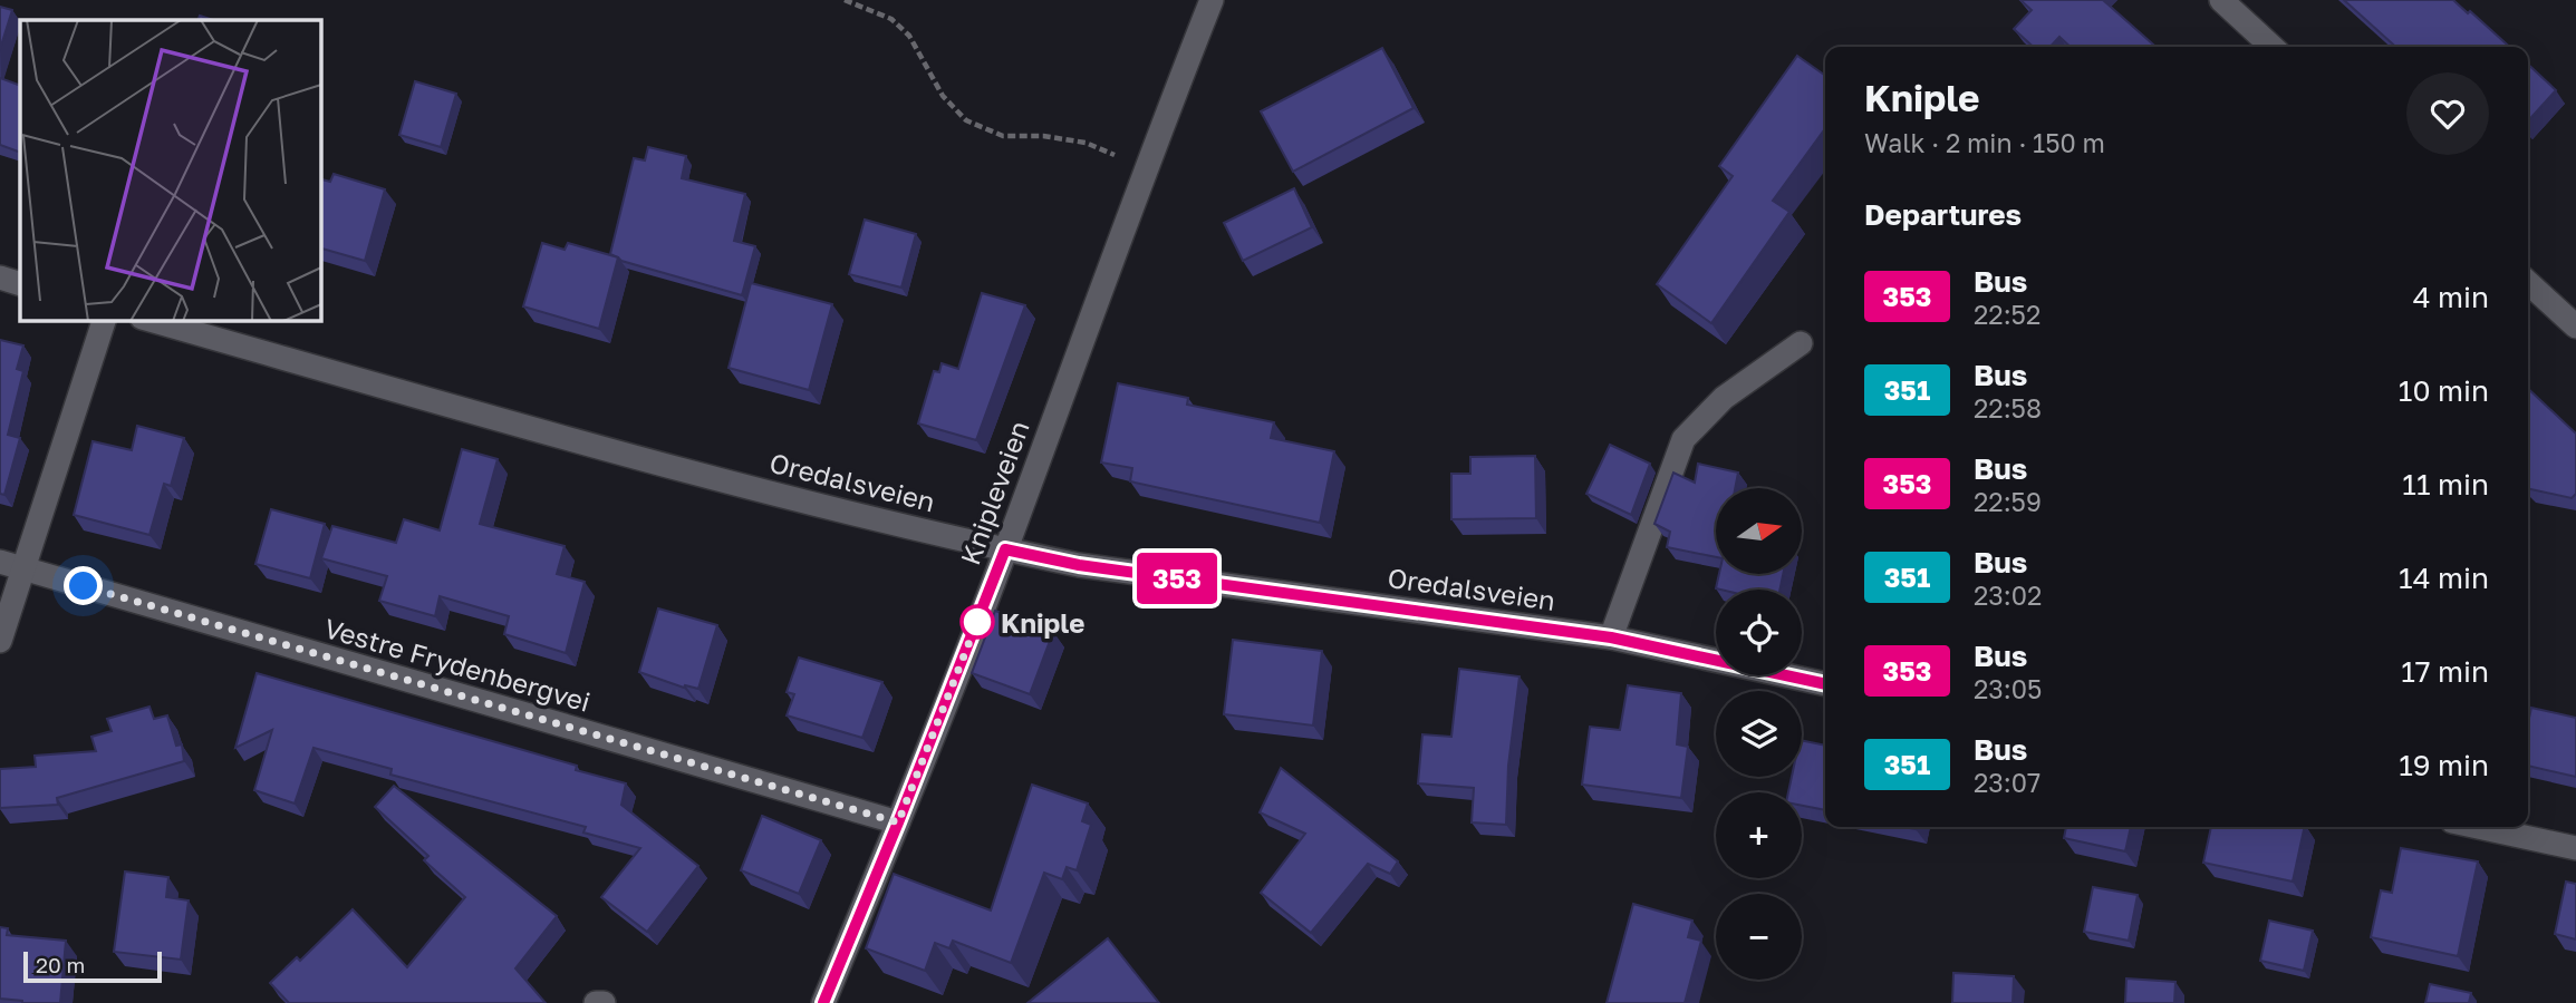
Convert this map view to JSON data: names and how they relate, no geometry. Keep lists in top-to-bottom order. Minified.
{"streets":{"street":["Oredalsveien","Knipleveien","Vestre Frydenbergvei"]},"crossings":[["Oredalsveien","Knipleveien"],["Knipleveien","Vestre Frydenbergvei"]],"places":["Kniple"],"lines":["bus line 353"],"scale_bar":"20 m","north":"right","page":{"on_map":"353","heading":[["Kniple","Walk · 2 min · 150 m"],"Departures"],"list":[{"mark":"353","name":"Bus","note":"22:52","value":"4 min"},{"mark":"351","name":"Bus","note":"22:58","value":"10 min"},{"mark":"353","name":"Bus","note":"22:59","value":"11 min"},{"mark":"351","name":"Bus","note":"23:02","value":"14 min"},{"mark":"353","name":"Bus","note":"23:05","value":"17 min"},{"mark":"351","name":"Bus","note":"23:07","value":"19 min"}],"map_buttons":["+","−"],"scale":"20 m"}}
